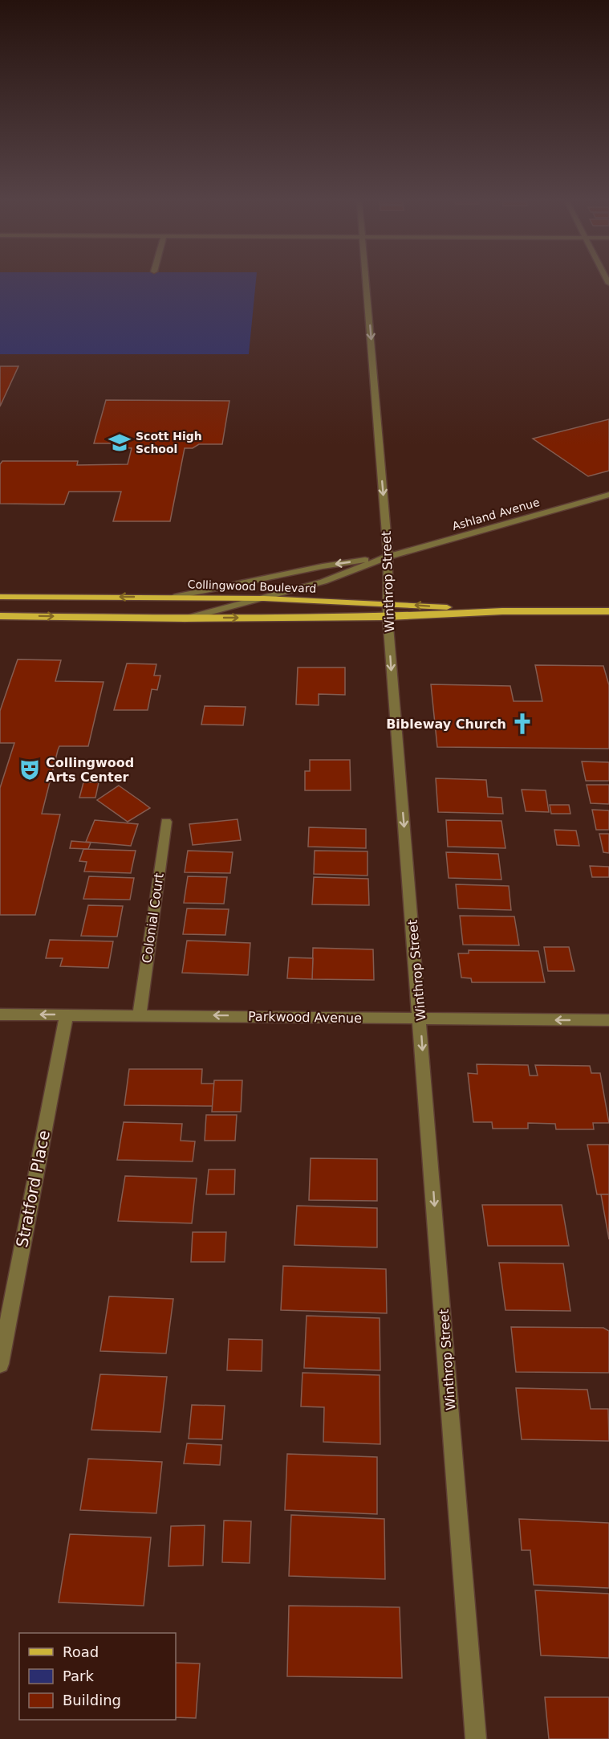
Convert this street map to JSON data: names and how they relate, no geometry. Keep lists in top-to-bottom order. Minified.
{"streets":{"main road":["Collingwood Boulevard"],"street":["Ashland Avenue","Winthrop Street","Colonial Court","Parkwood Avenue","Stratford Place"]},"crossings":[["Ashland Avenue","Winthrop Street"],["Ashland Avenue","Collingwood Boulevard"],["Winthrop Street","Collingwood Boulevard"],["Winthrop Street","Parkwood Avenue"],["Colonial Court","Parkwood Avenue"],["Parkwood Avenue","Stratford Place"]],"one_way":["Winthrop Street","Parkwood Avenue"],"places":{"school or university":["Scott High School"],"church":["Bibleway Church"],"theatre":["Collingwood Arts Center"]},"legend":["Road","Park","Building"]}
